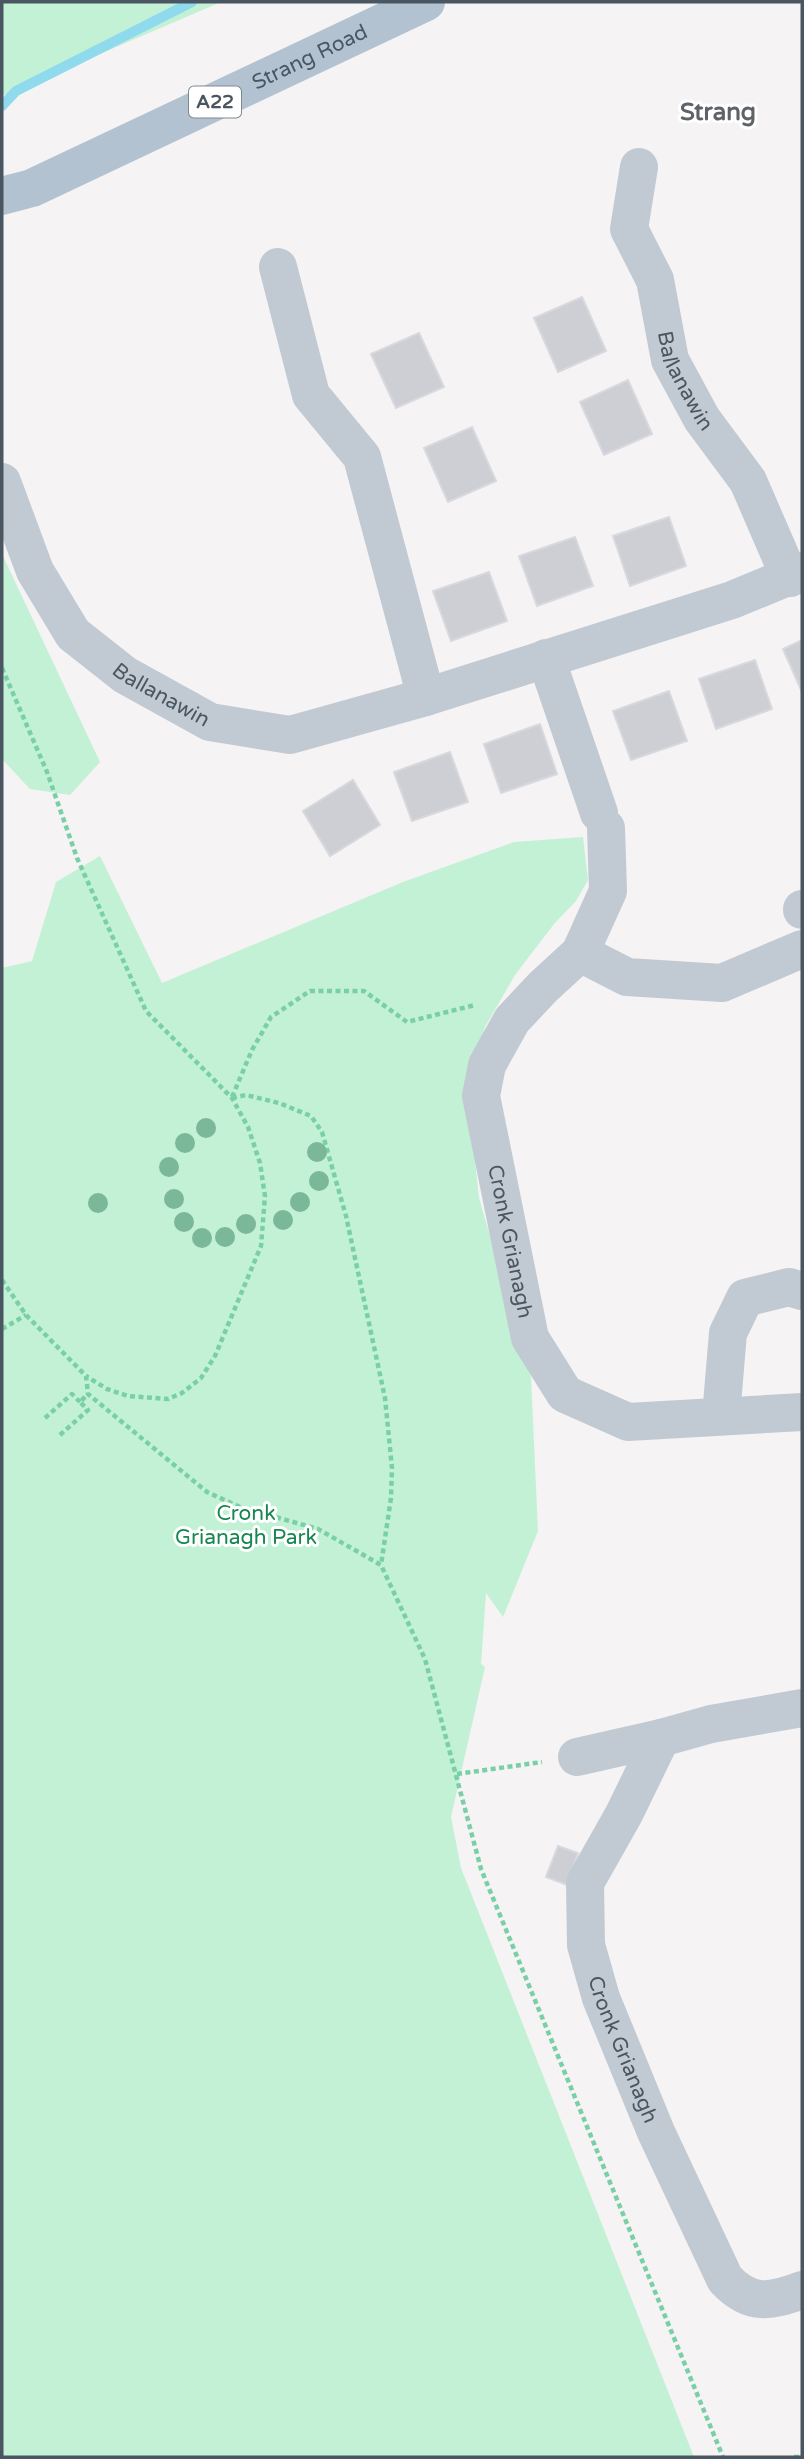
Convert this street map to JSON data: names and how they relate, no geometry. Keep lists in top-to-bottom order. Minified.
{"streets":{"main road":["Strang Road","A22"],"street":["Ballanawin","Cronk Grianagh"]},"crossings":[["Ballanawin","Cronk Grianagh"]],"districts":["Strang"],"parks":["Cronk Grianagh Park"]}
